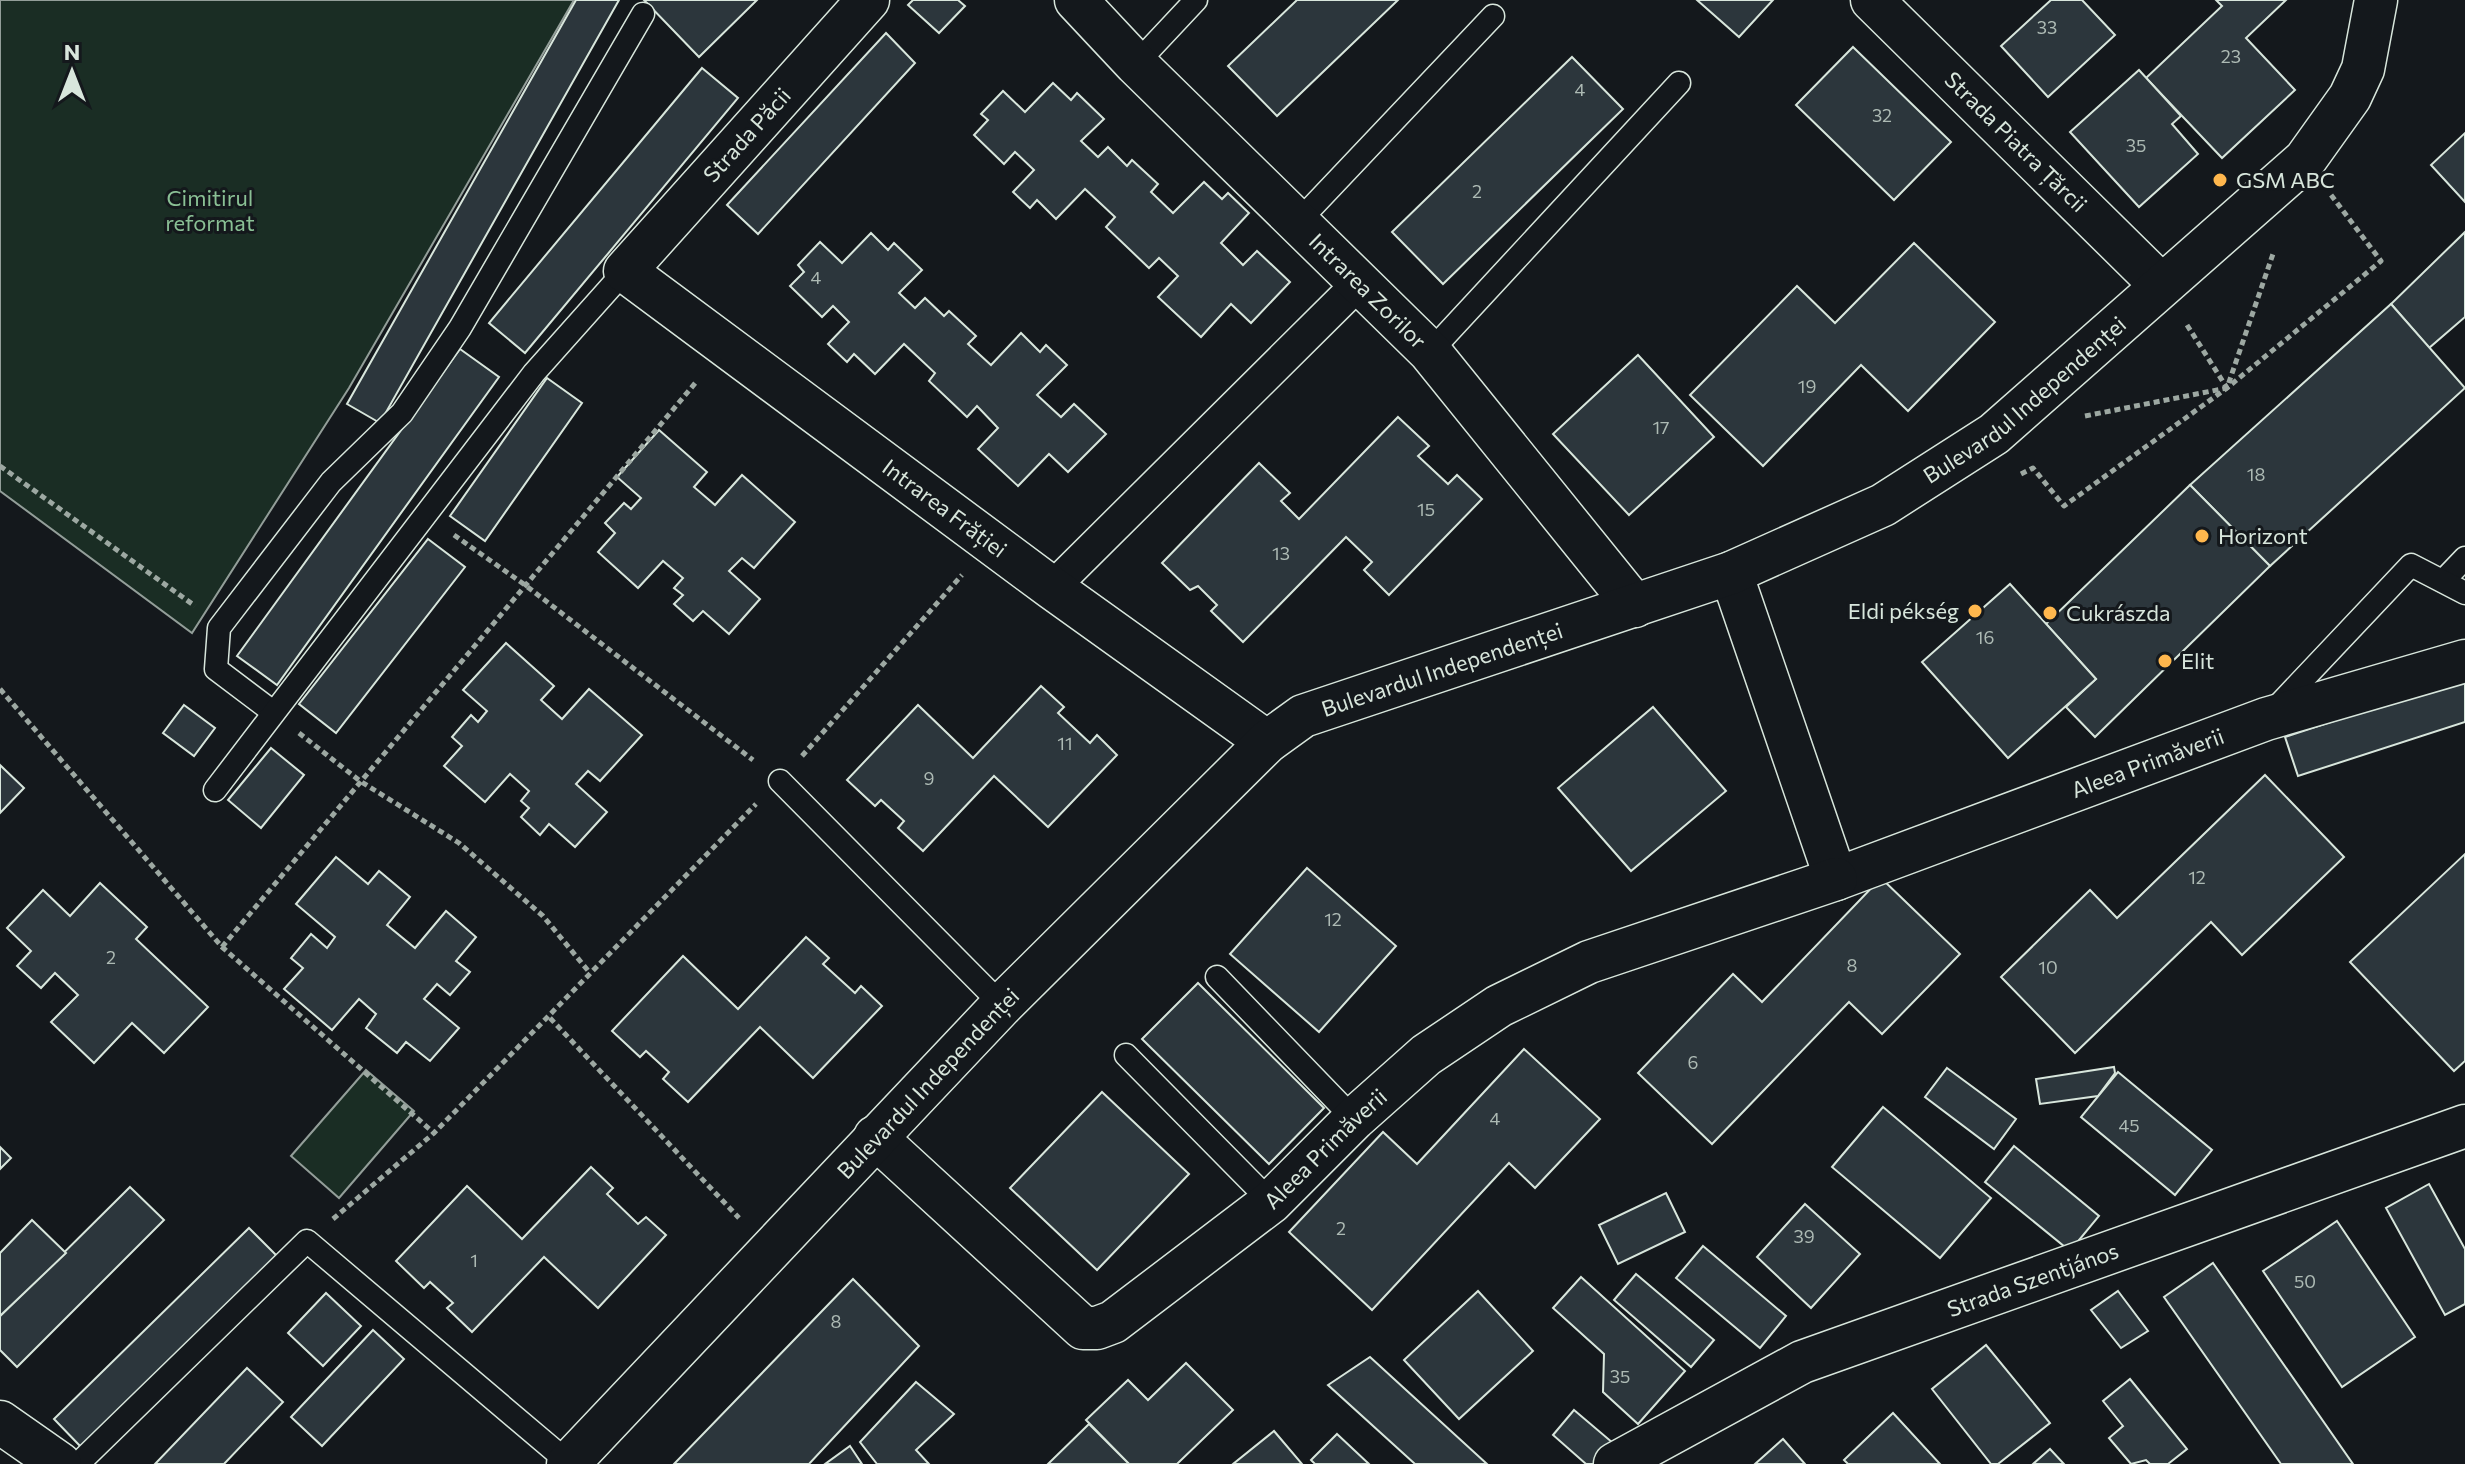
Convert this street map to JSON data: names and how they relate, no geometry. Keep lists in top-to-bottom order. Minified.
{"streets":{"street":["Strada Păcii","Strada Piatra Țărcii","Intrarea Zorilor","Bulevardul Independenței","Intrarea Frăției","Aleea Primăverii","Strada Szentjános"]},"crossings":[["Strada Păcii","Intrarea Frăției"],["Strada Piatra Țărcii","Bulevardul Independenței"],["Intrarea Zorilor","Bulevardul Independenței"],["Bulevardul Independenței","Intrarea Frăției"],["Bulevardul Independenței","Aleea Primăverii"]],"parks":["Cimitirul reformat"],"places":["GSM ABC","Horizont","Eldi pékség","Cukrászda","Elit"],"house_numbers":["33","23","4","32","35","2","4","19","17","18","15","13","16","11","9","12","12","2","8","10","6","4","45","2","39","1","50","8","35"],"north":"top"}
